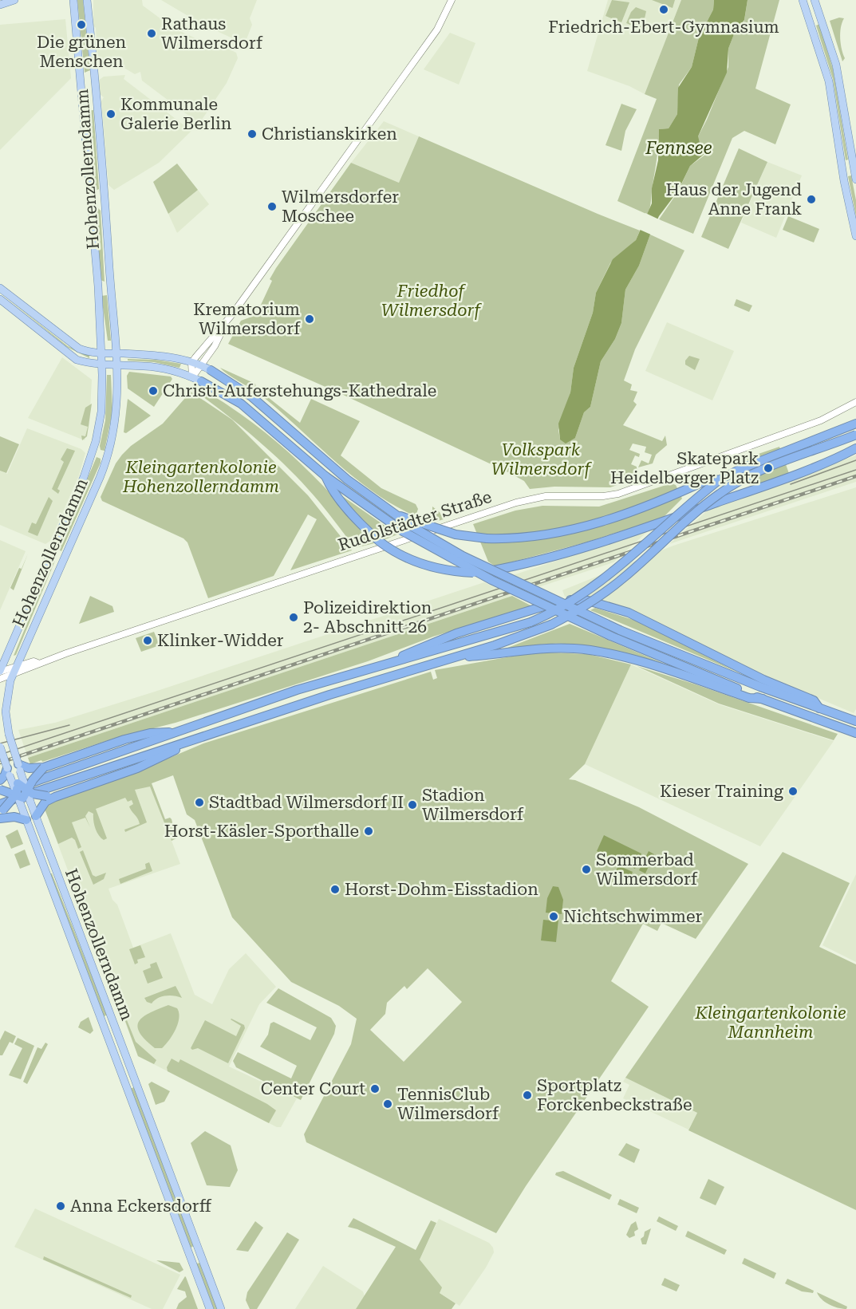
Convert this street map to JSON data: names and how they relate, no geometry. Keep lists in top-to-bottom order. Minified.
{"streets":{"main road":["Hohenzollerndamm"],"street":["Rudolstädter Straße"]},"crossings":[["Hohenzollerndamm","Rudolstädter Straße"]],"water":["Fennsee"],"parks":["Friedhof Wilmersdorf","Volkspark Wilmersdorf","Kleingartenkolonie Hohenzollerndamm","Kleingartenkolonie Mannheim"],"places":["Friedrich-Ebert-Gymnasium","Die grünen Menschen","Rathaus Wilmersdorf","Kommunale Galerie Berlin","Christianskirken","Haus der Jugend Anne Frank","Wilmersdorfer Moschee","Krematorium Wilmersdorf","Christi-Auferstehungs-Kathedrale","Skatepark Heidelberger Platz","Polizeidirektion 2- Abschnitt 26","Klinker-Widder","Kieser Training","Stadtbad Wilmersdorf II","Stadion Wilmersdorf","Horst-Käsler-Sporthalle","Sommerbad Wilmersdorf","Horst-Dohm-Eisstadion","Nichtschwimmer","Center Court","Sportplatz Forckenbeckstraße","TennisClub Wilmersdorf","Anna Eckersdorff"]}
